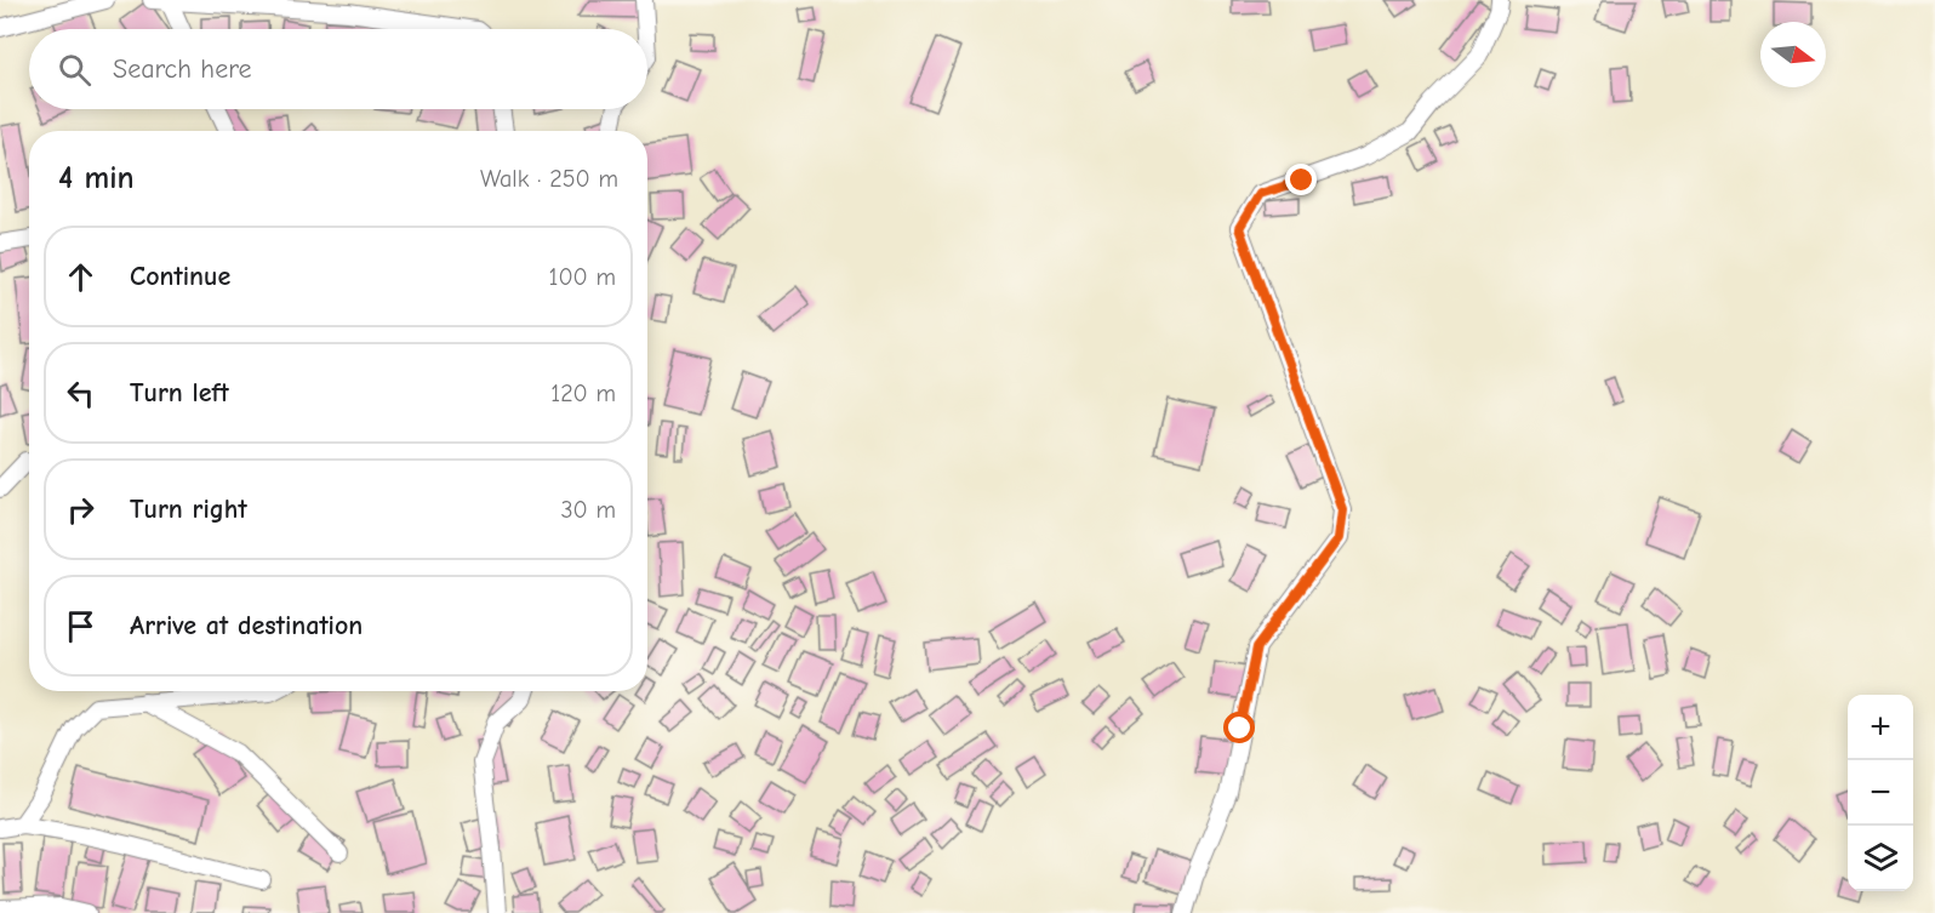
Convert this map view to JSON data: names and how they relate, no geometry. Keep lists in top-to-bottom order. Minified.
{"north":"right","page":{"search":"Search here","heading":["4 min","Walk · 250 m"],"list":[["Continue","100 m"],["Turn left","120 m"],["Turn right","30 m"],"Arrive at destination"],"map_buttons":["+","−"]}}
